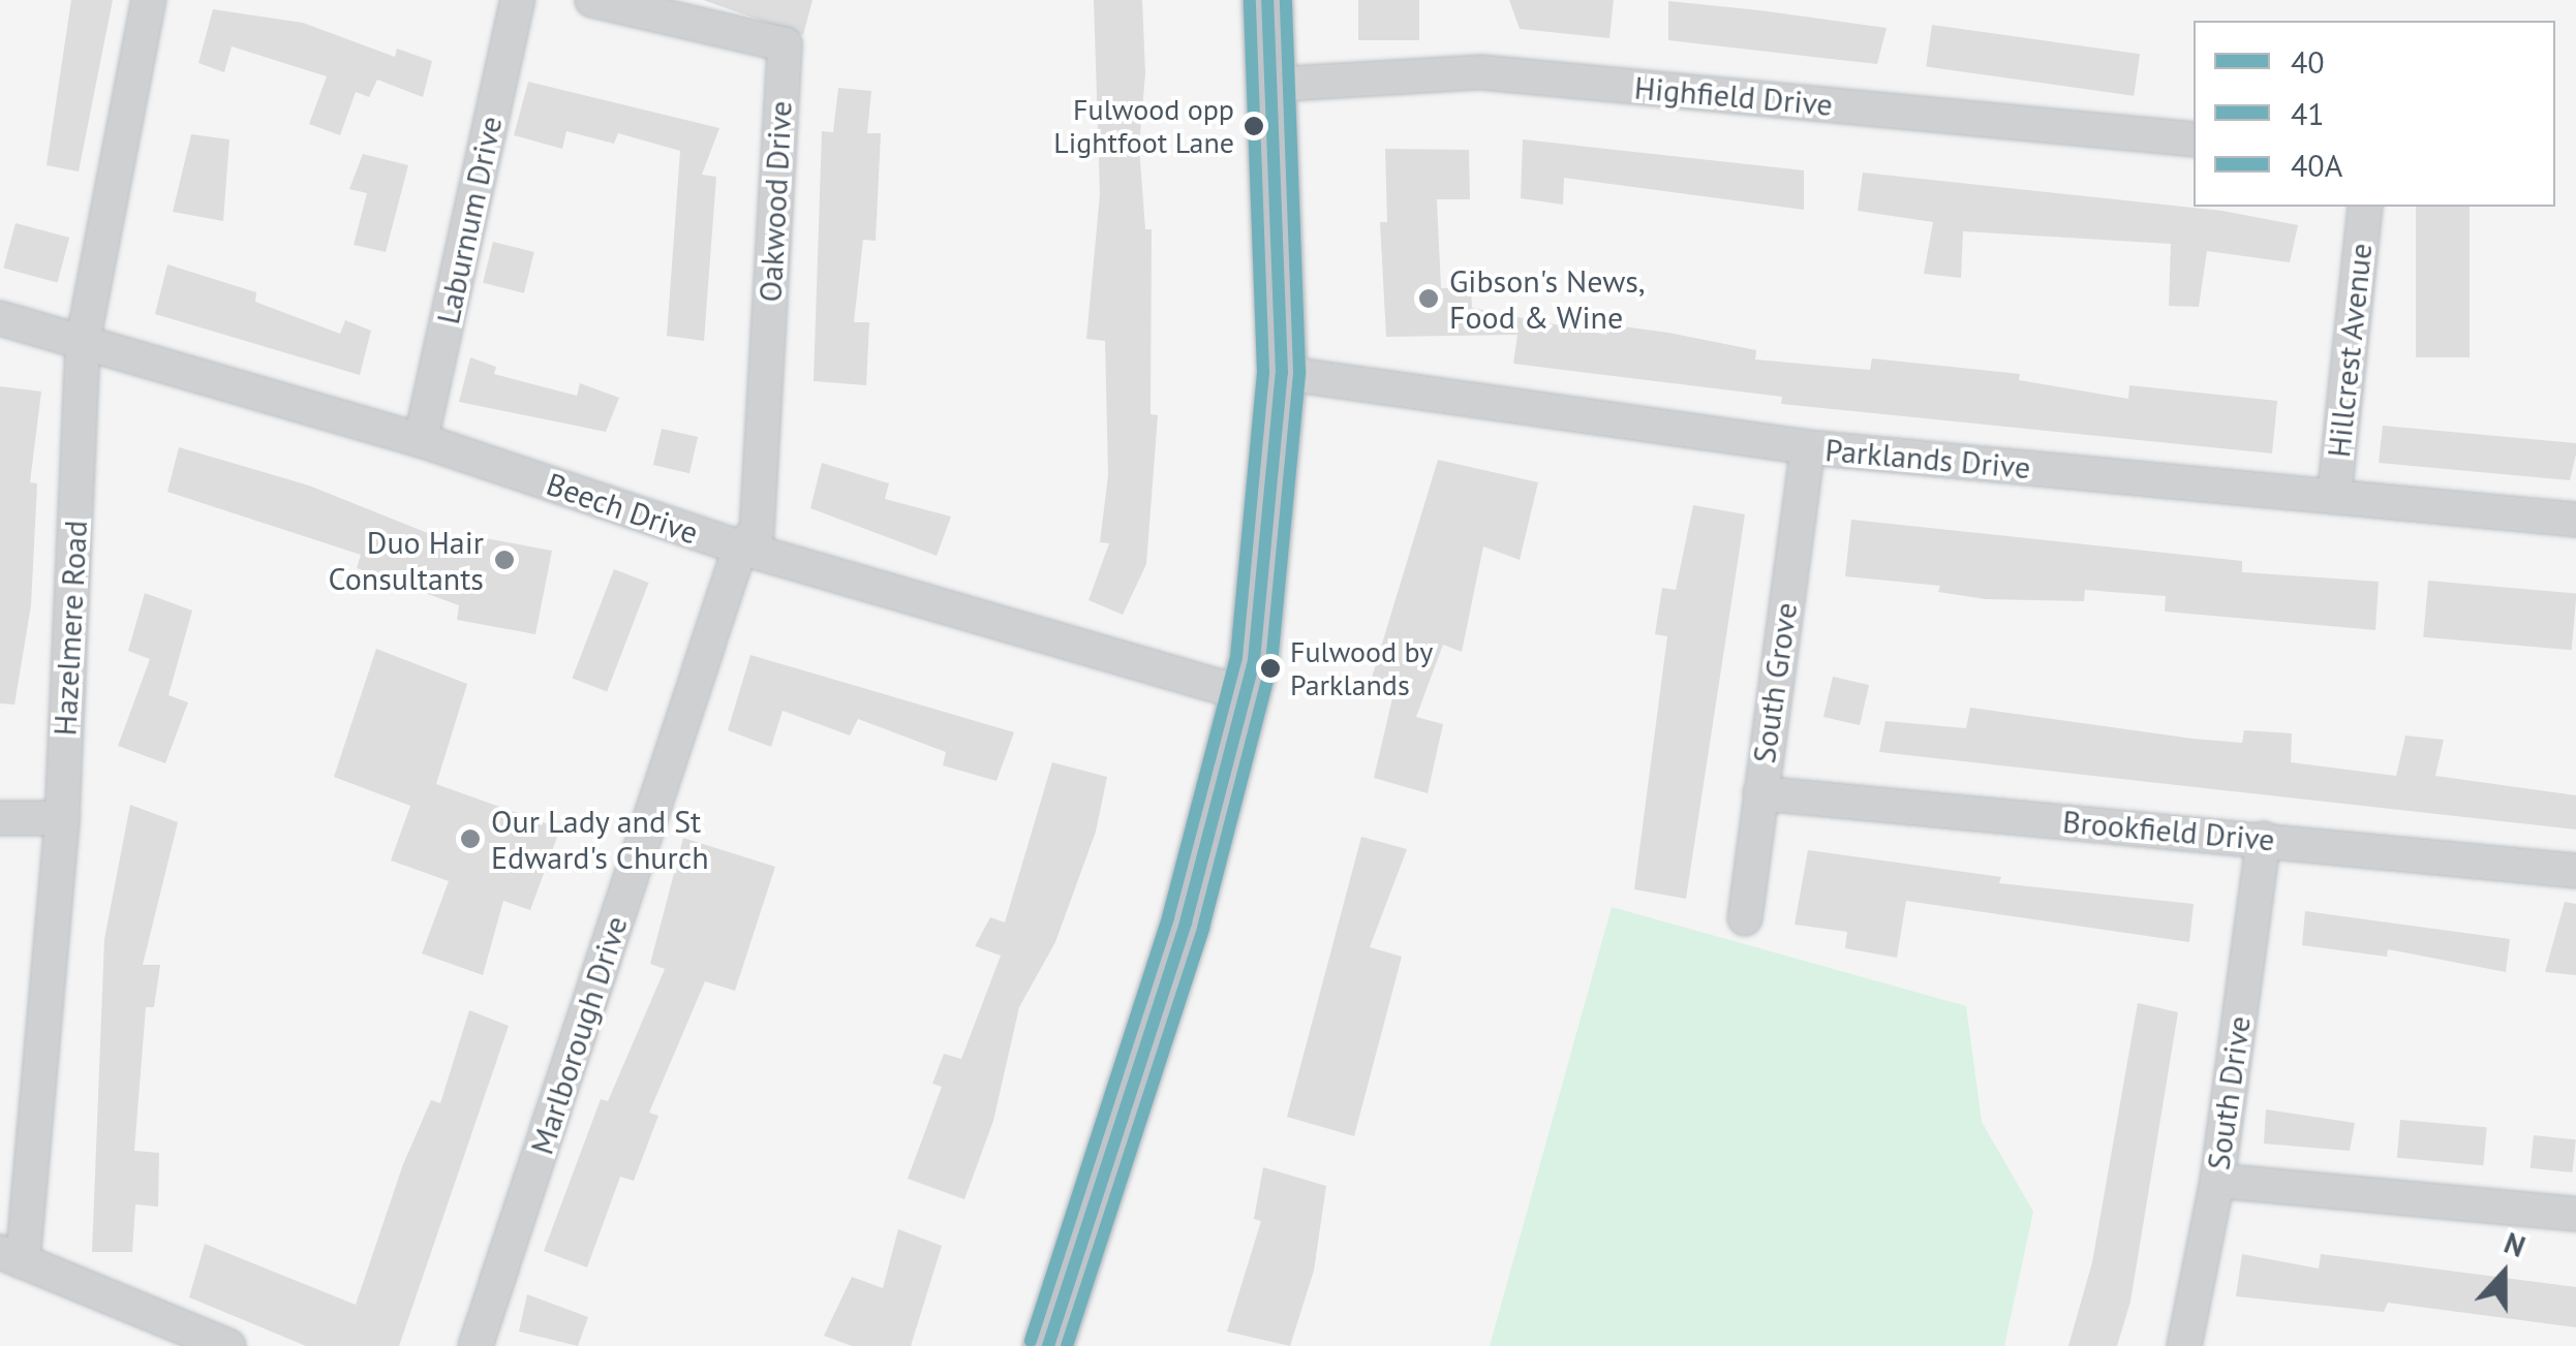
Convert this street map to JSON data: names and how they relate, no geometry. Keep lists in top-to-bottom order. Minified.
{"streets":{"street":["Highfield Drive","Oakwood Drive","Laburnum Drive","Hillcrest Avenue","Parklands Drive","Beech Drive","Hazelmere Road","South Grove","Brookfield Drive","Marlborough Drive","South Drive"]},"crossings":[["Oakwood Drive","Beech Drive"],["Oakwood Drive","Marlborough Drive"],["Laburnum Drive","Beech Drive"],["Hillcrest Avenue","Parklands Drive"],["Parklands Drive","South Grove"],["Beech Drive","Hazelmere Road"],["Beech Drive","Marlborough Drive"],["South Grove","Brookfield Drive"],["Brookfield Drive","South Drive"]],"places":["Fulwood opp Lightfoot Lane","Gibson's News, Food & Wine","Duo Hair Consultants","Fulwood by Parklands","Our Lady and St Edward's Church"],"lines":["transit line 40","transit line 41","transit line 40A"],"legend":["40","41","40A"],"north":"top"}
